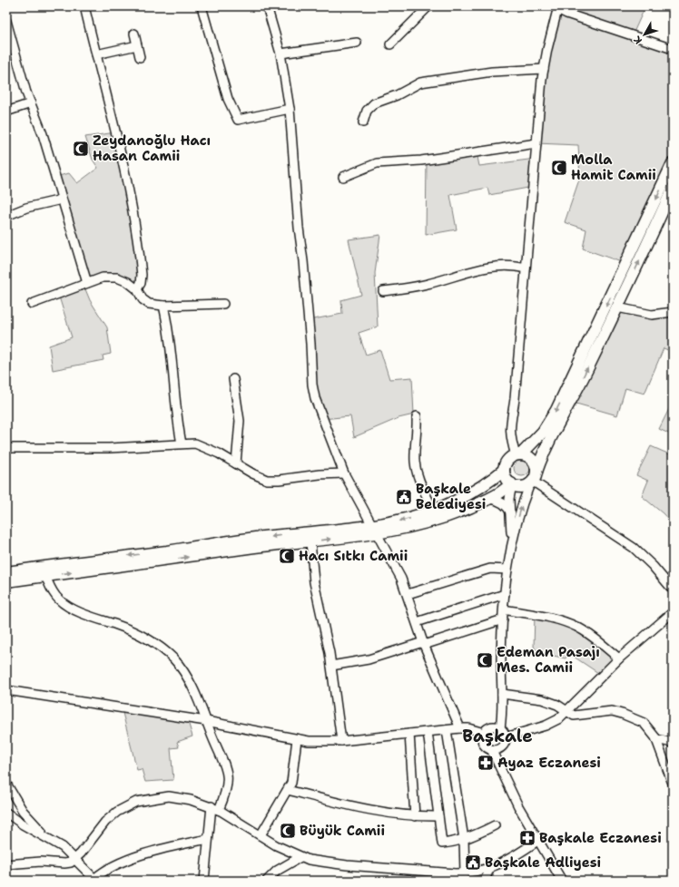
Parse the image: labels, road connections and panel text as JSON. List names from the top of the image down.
{
  "districts": ["Başkale"],
  "places": {
    "mosque": [
      "Zeydanoğlu Hacı Hasan Camii",
      "Molla Hamit Camii",
      "Hacı Sıtkı Camii",
      "Edeman Pasajı Mes. Camii",
      "Büyük Camii"
    ],
    "public building": ["Başkale Belediyesi", "Başkale Adliyesi"],
    "pharmacy": ["Ayaz Eczanesi", "Başkale Eczanesi"]
  },
  "north": "bottom left"
}
